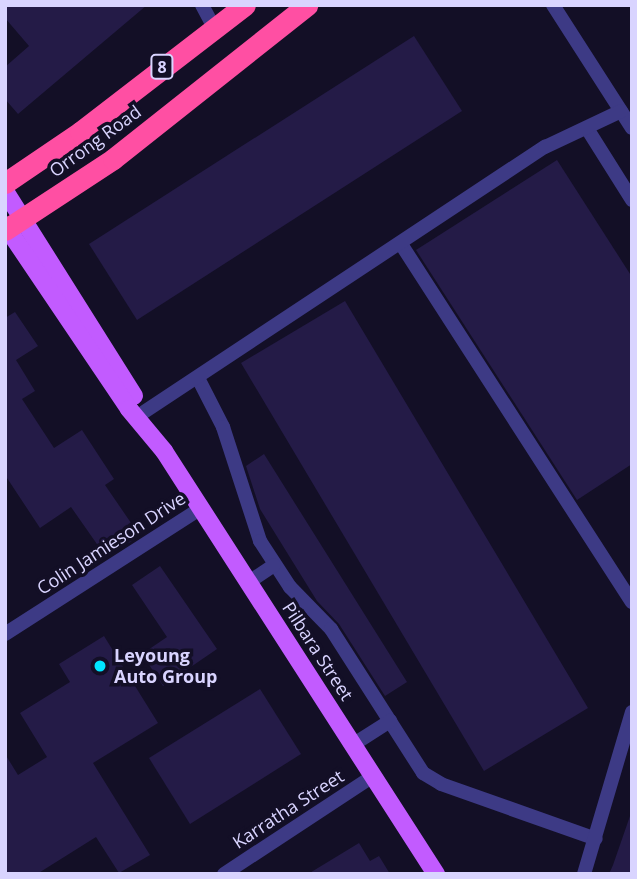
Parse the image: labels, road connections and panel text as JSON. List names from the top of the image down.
{
  "streets": {
    "highway": ["8", "Orrong Road"],
    "main road": ["Pilbara Street"],
    "street": ["Colin Jamieson Drive", "Karratha Street"]
  },
  "crossings": [
    ["Orrong Road", "Pilbara Street"],
    ["Colin Jamieson Drive", "Pilbara Street"],
    ["Pilbara Street", "Karratha Street"]
  ],
  "places": ["Leyoung Auto Group"]
}
